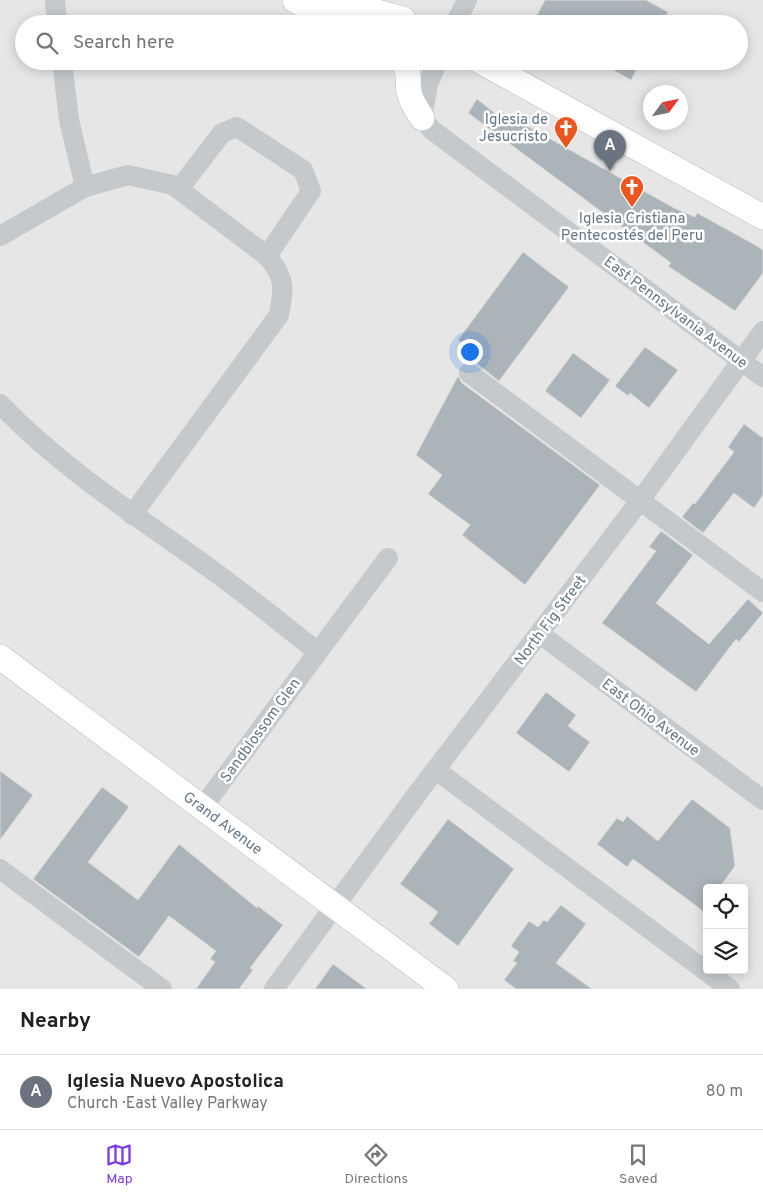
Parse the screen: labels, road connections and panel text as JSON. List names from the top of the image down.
{
  "streets": {
    "main road": ["Grand Avenue"],
    "street": [
      "East Pennsylvania Avenue",
      "North Fig Street",
      "East Ohio Avenue",
      "Sandblossom Glen"
    ]
  },
  "crossings": [
    ["East Pennsylvania Avenue", "North Fig Street"],
    ["North Fig Street", "East Ohio Avenue"],
    ["North Fig Street", "Grand Avenue"],
    ["Sandblossom Glen", "Grand Avenue"]
  ],
  "places": {
    "church": ["Iglesia de Jesucristo", "Iglesia Cristiana Pentecostés del Peru"]
  },
  "north": "top right",
  "page": {
    "search": "Search here",
    "pins": "A",
    "heading": "Nearby",
    "list": [
      {
        "mark": "A",
        "name": "Iglesia Nuevo Apostolica",
        "note": "Church · East Valley Parkway",
        "value": "80 m"
      }
    ],
    "nav": ["Map", "Directions", "Saved"]
  }
}
